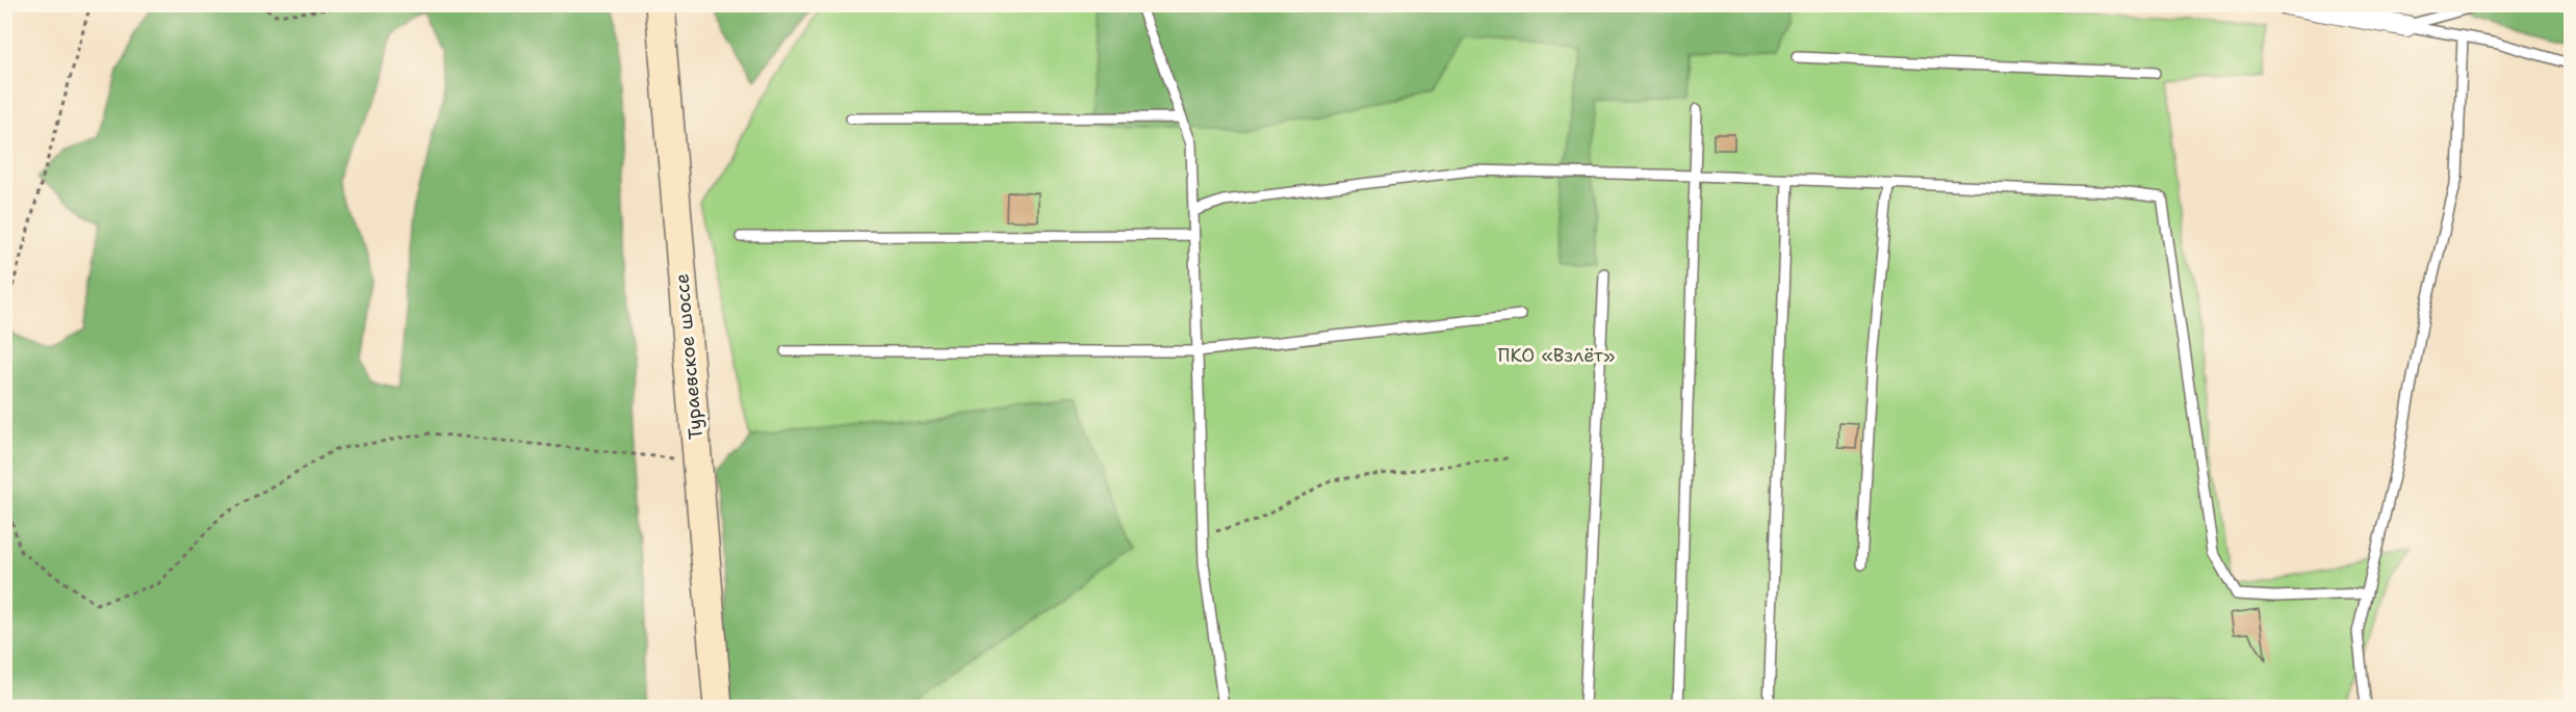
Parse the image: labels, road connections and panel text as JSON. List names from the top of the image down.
{
  "streets": {
    "main road": ["Тураевское шоссе"]
  },
  "parks": ["ПКО «Взлёт»"]
}
